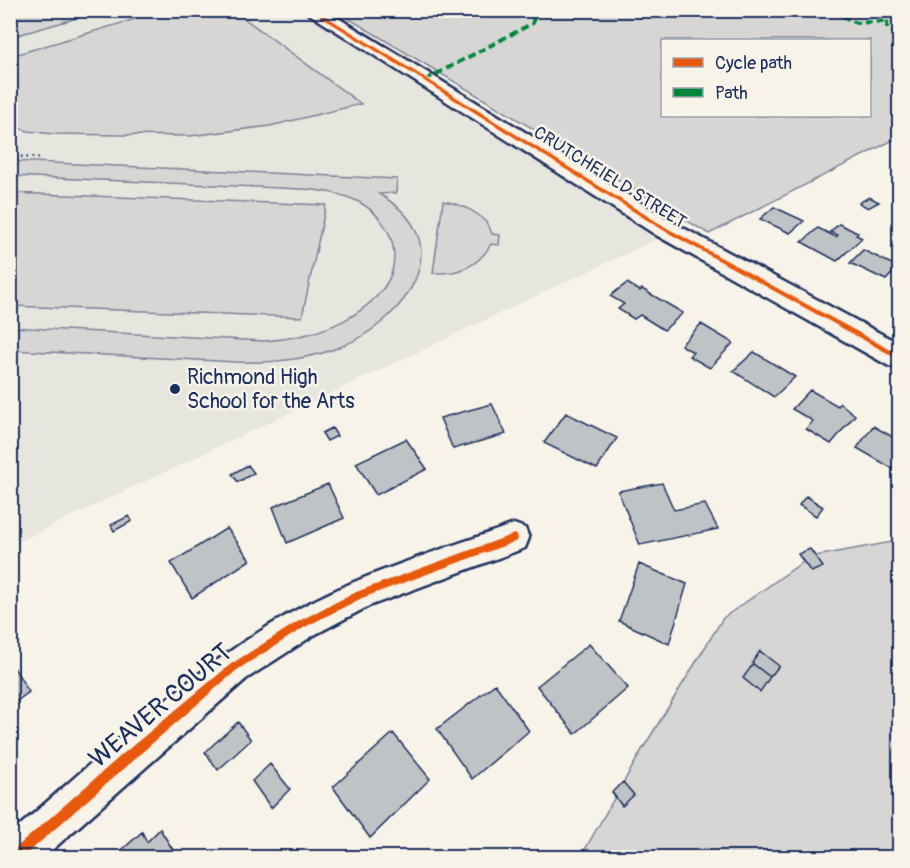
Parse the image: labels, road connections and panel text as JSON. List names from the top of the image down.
{
  "streets": {
    "street": ["CRUTCHFIELD STREET", "WEAVER COURT"]
  },
  "places": ["Richmond High School for the Arts"],
  "legend": ["Cycle path", "Path"]
}
